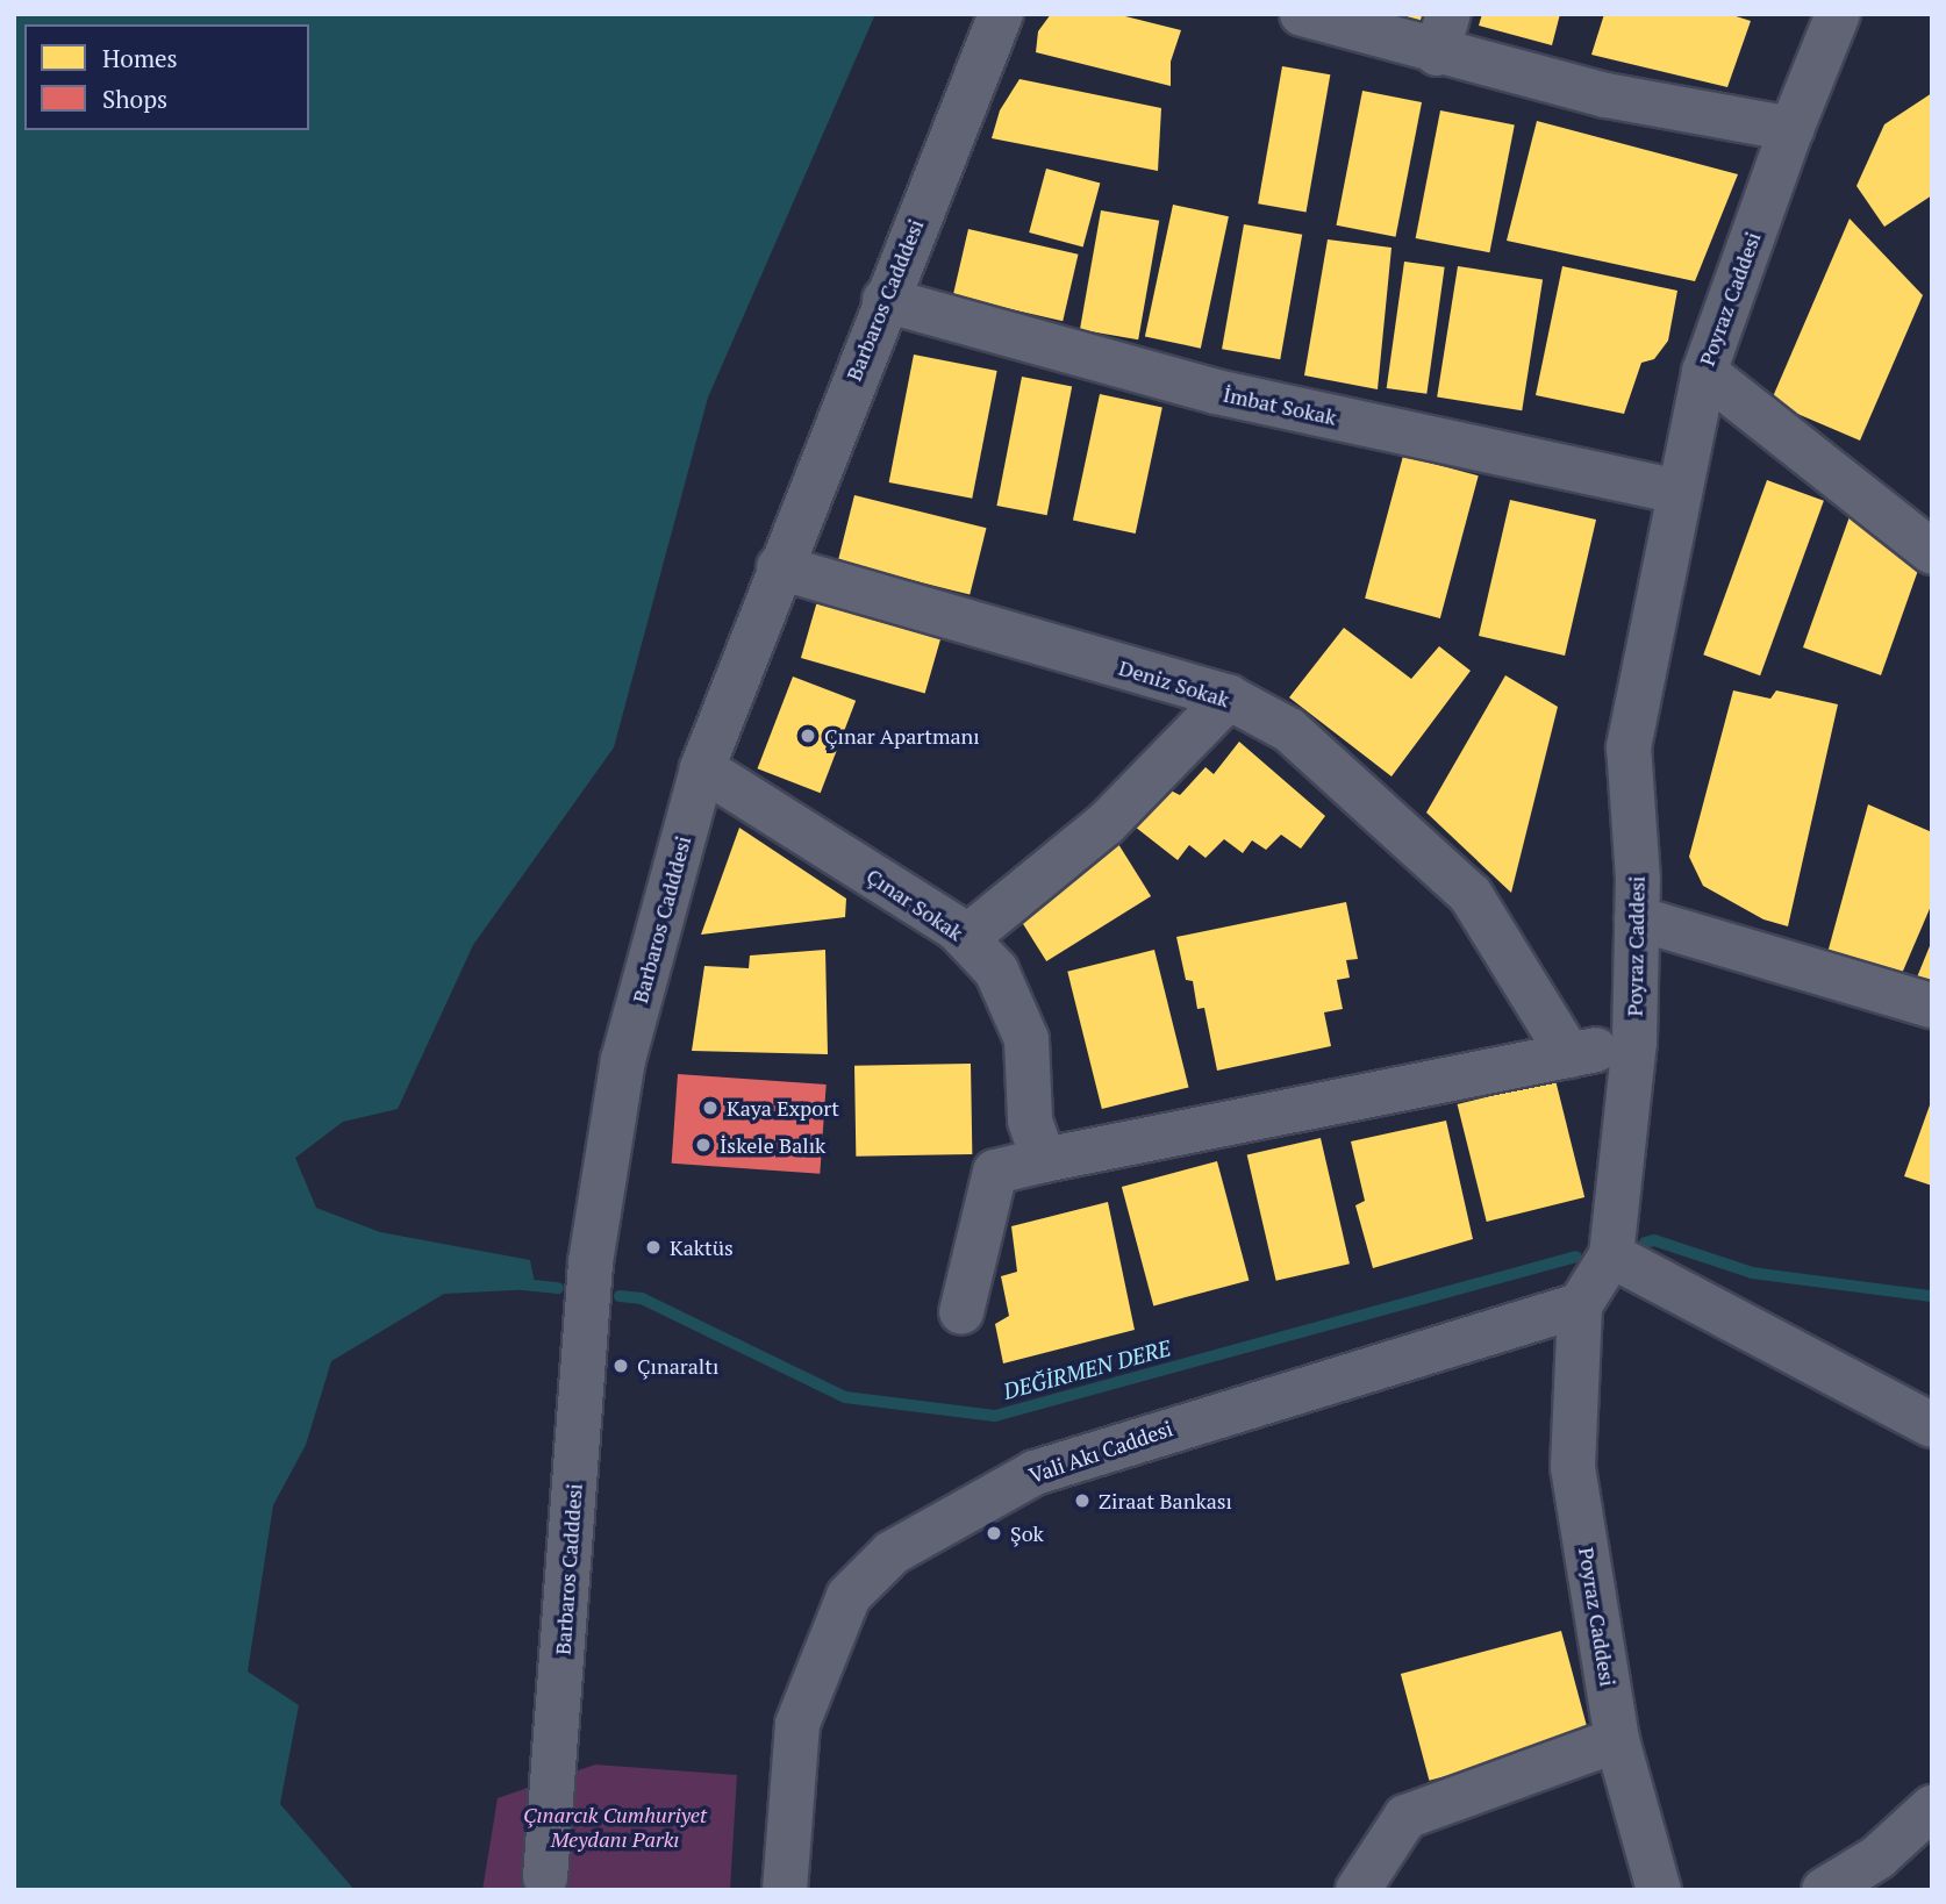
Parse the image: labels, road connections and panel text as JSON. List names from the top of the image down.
{
  "streets": {
    "street": [
      "Poyraz Caddesi",
      "Barbaros Cadddesi",
      "İmbat Sokak",
      "Deniz Sokak",
      "Çınar Sokak",
      "Vali Akı Caddesi"
    ]
  },
  "crossings": [
    ["Poyraz Caddesi", "İmbat Sokak"],
    ["Poyraz Caddesi", "Vali Akı Caddesi"],
    ["Barbaros Cadddesi", "İmbat Sokak"],
    ["Barbaros Cadddesi", "Deniz Sokak"],
    ["Barbaros Cadddesi", "Çınar Sokak"]
  ],
  "water": ["DEĞİRMEN DERE"],
  "parks": ["Çınarcık Cumhuriyet Meydanı Parkı"],
  "places": [
    "Çınar Apartmanı",
    "Kaya Export",
    "İskele Balık",
    "Kaktüs",
    "Çınaraltı",
    "Ziraat Bankası",
    "Şok"
  ],
  "legend": ["Homes", "Shops"]
}
